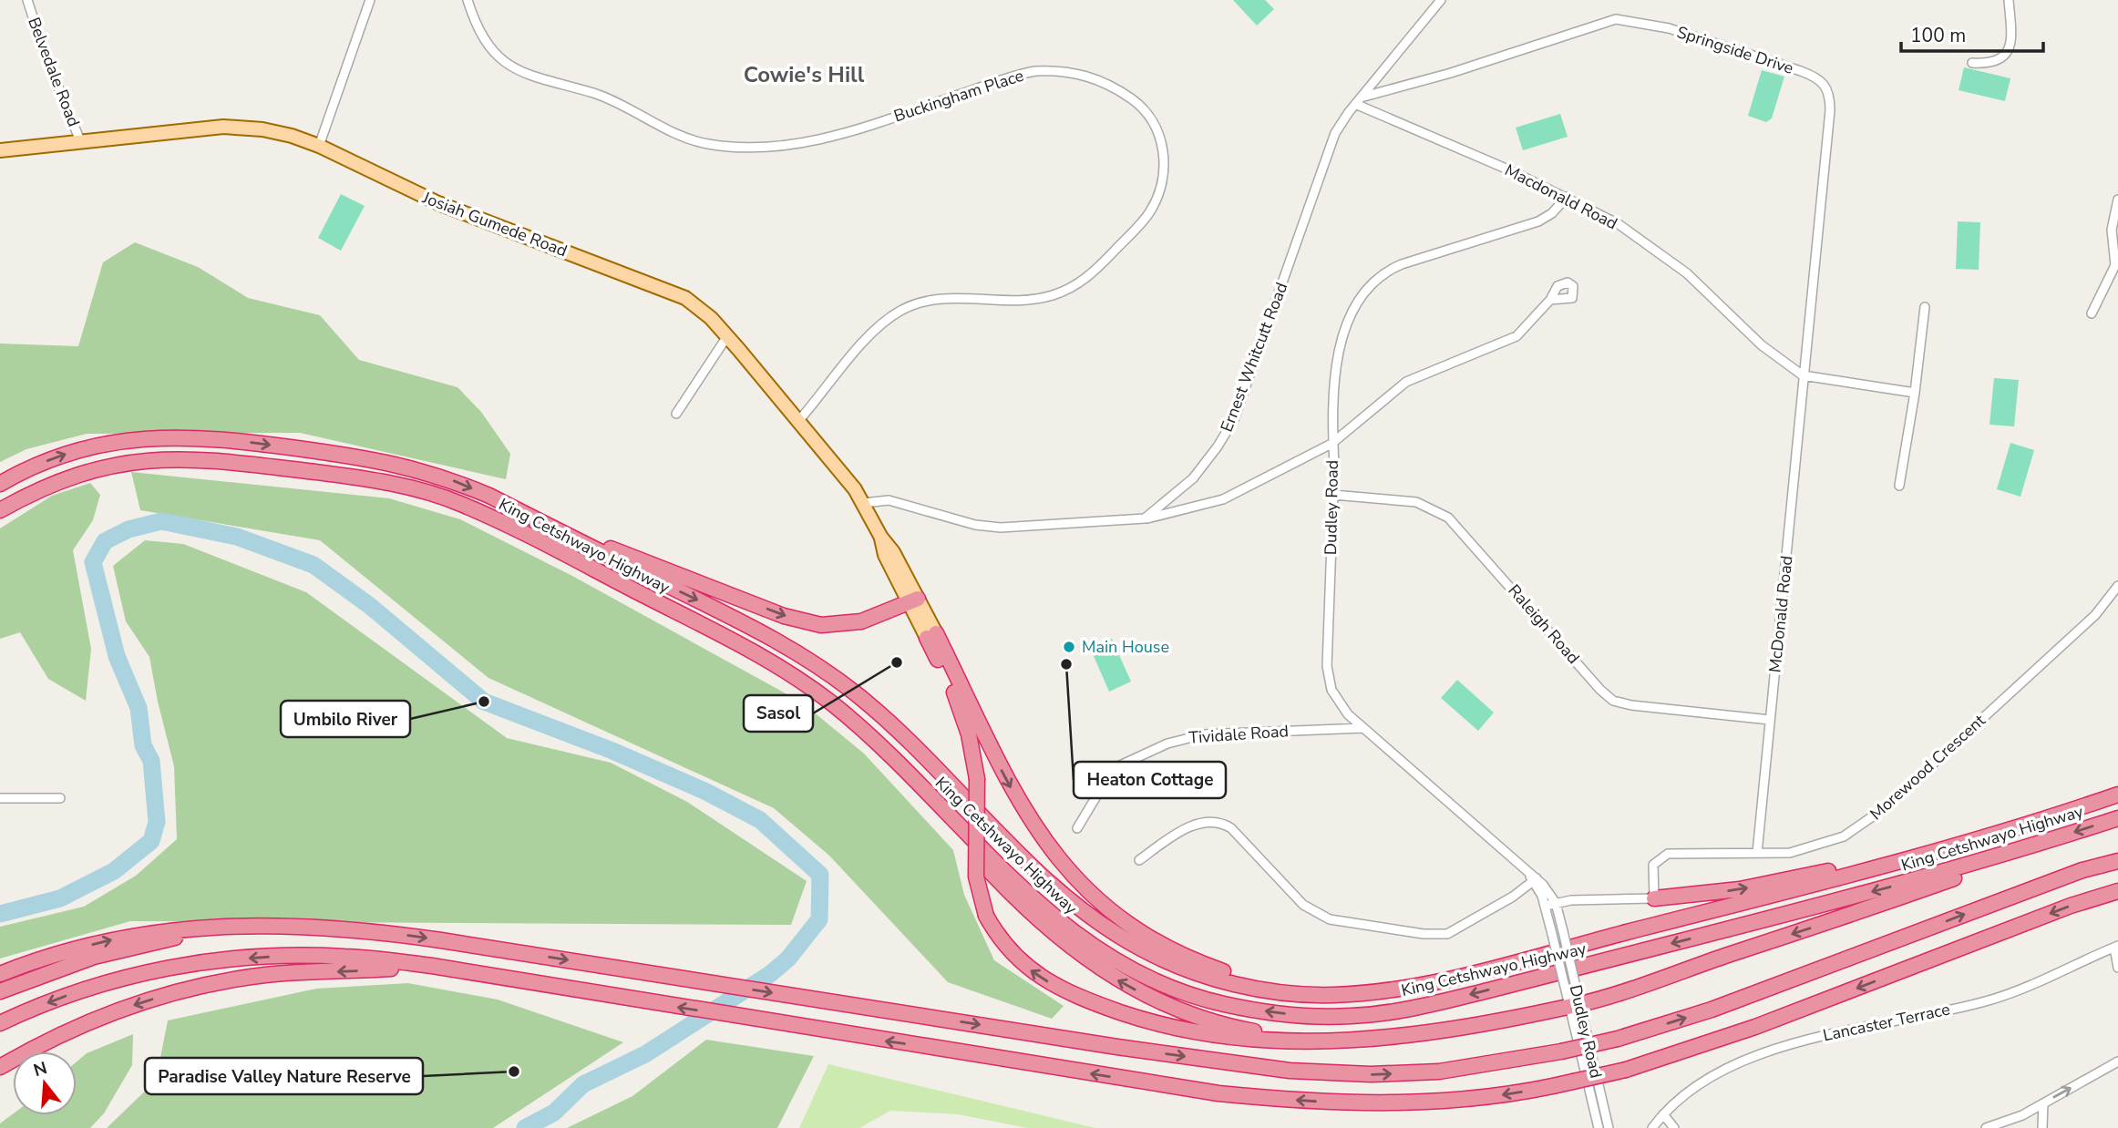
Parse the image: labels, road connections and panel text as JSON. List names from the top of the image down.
{
  "streets": {
    "highway": ["King Cetshwayo Highway"],
    "main road": ["Josiah Gumede Road"],
    "street": [
      "Springside Drive",
      "Belvedale Road",
      "Buckingham Place",
      "Macdonald Road",
      "Ernest Whitcutt Road",
      "Dudley Road",
      "McDonald Road",
      "Raleigh Road",
      "Tividale Road",
      "Morewood Crescent",
      "Lancaster Terrace"
    ]
  },
  "crossings": [
    ["Springside Drive", "Macdonald Road"],
    ["Springside Drive", "Ernest Whitcutt Road"],
    ["Springside Drive", "McDonald Road"],
    ["Belvedale Road", "Josiah Gumede Road"],
    ["Buckingham Place", "Josiah Gumede Road"],
    ["Macdonald Road", "Ernest Whitcutt Road"],
    ["Macdonald Road", "Dudley Road"],
    ["Macdonald Road", "McDonald Road"],
    ["Dudley Road", "Raleigh Road"],
    ["Dudley Road", "Tividale Road"],
    ["McDonald Road", "Raleigh Road"],
    ["McDonald Road", "Morewood Crescent"]
  ],
  "districts": ["Cowie's Hill"],
  "places": [
    "Main House",
    "Sasol",
    "Heaton Cottage",
    "Umbilo River",
    "Paradise Valley Nature Reserve"
  ],
  "scale_bar": "100 m",
  "north": "top"
}
